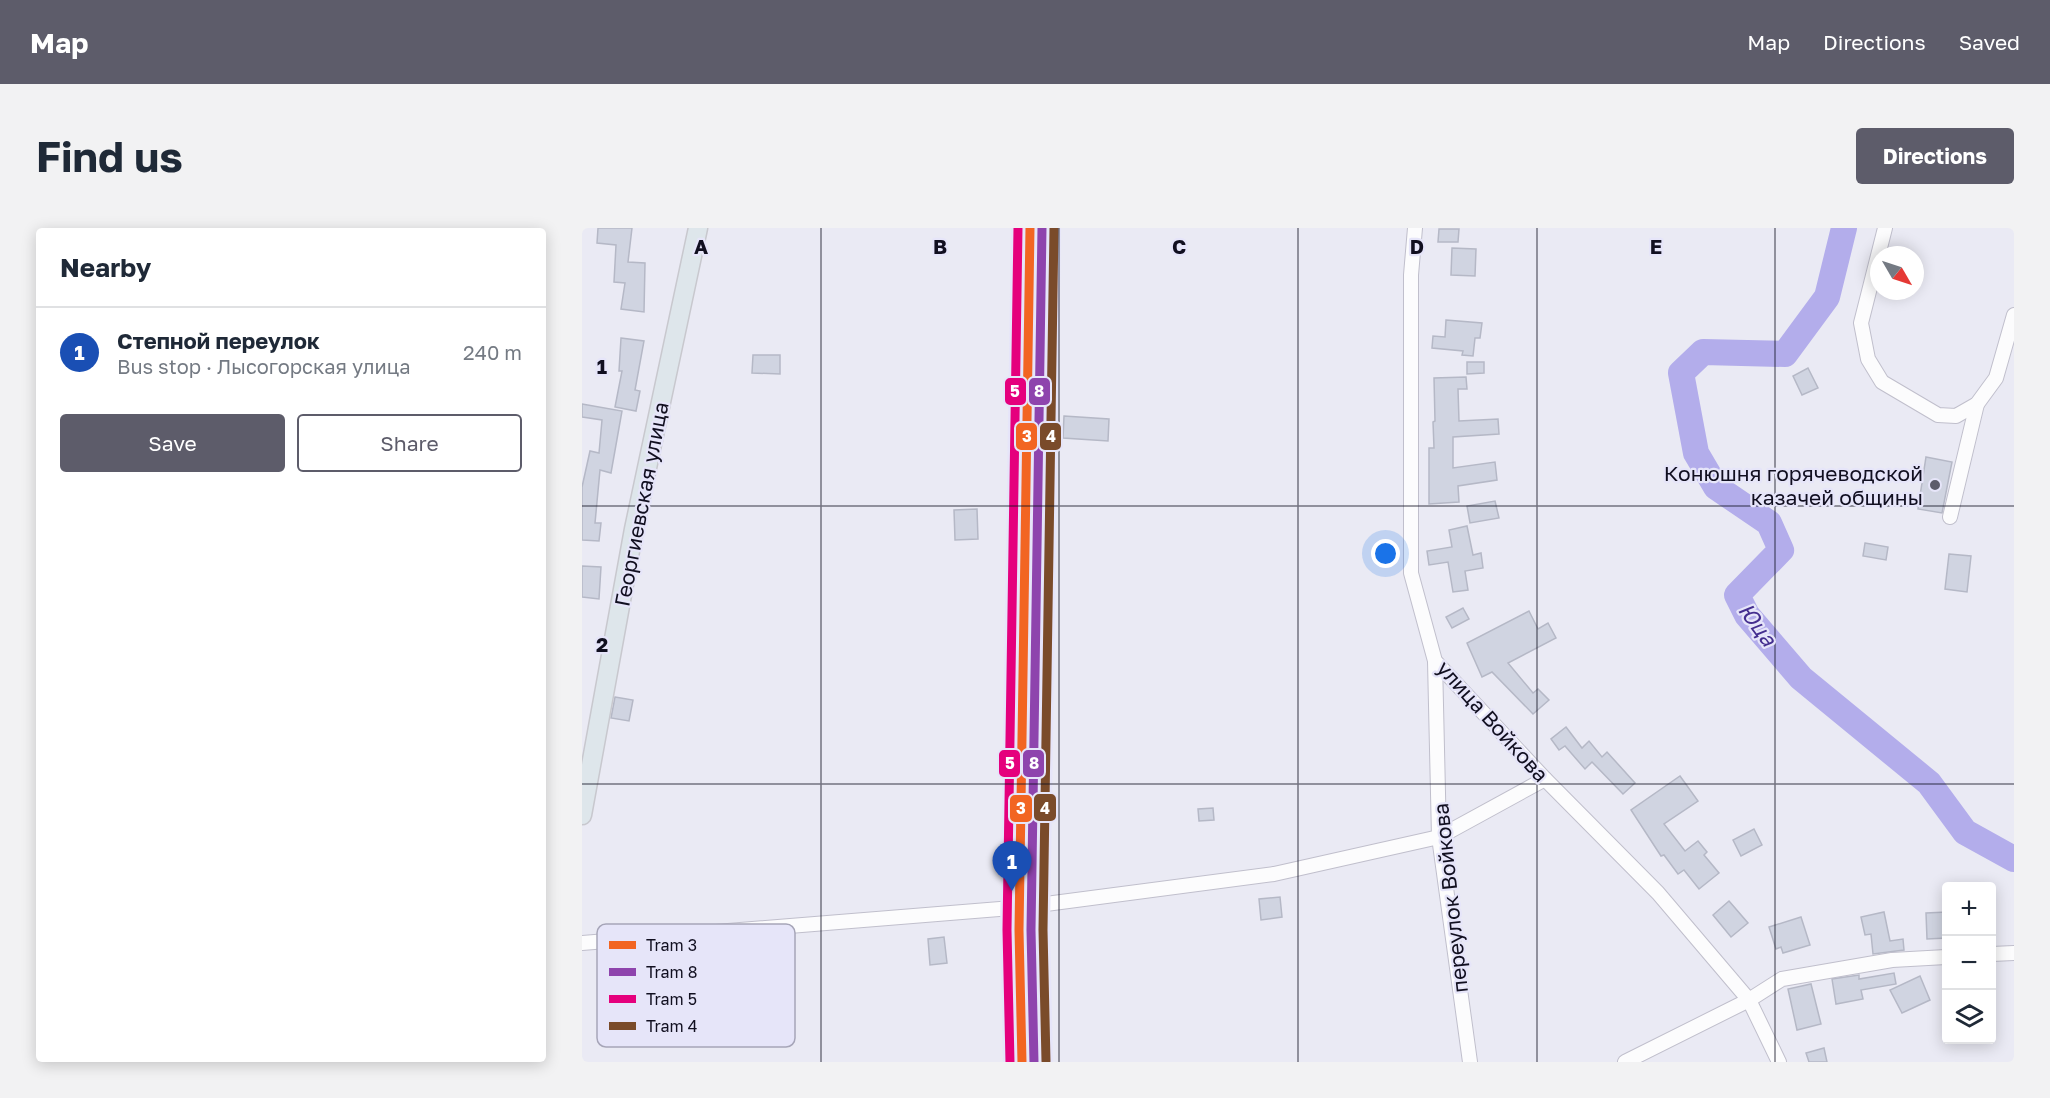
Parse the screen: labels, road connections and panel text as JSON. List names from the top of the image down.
{
  "streets": {
    "main road": ["Георгиевская улица"],
    "street": ["улица Войкова", "переулок Войкова"]
  },
  "crossings": [
    ["улица Войкова", "переулок Войкова"]
  ],
  "water": ["Юца"],
  "places": ["Конюшня горячеводской казачей общины"],
  "lines": [
    "tram line 3",
    "tram line 8",
    "tram line 5",
    "tram line 4"
  ],
  "legend": [
    "Tram 3",
    "Tram 8",
    "Tram 5",
    "Tram 4"
  ],
  "north": "bottom right",
  "page": {
    "header": "Map",
    "nav": ["Map", "Directions", "Saved"],
    "buttons": [
      "Directions",
      ["Save", "Share"]
    ],
    "title": "Find us",
    "heading": "Nearby",
    "list": [
      {
        "mark": "1",
        "name": "Степной переулок",
        "note": "Bus stop · Лысогорская улица",
        "value": "240 m"
      }
    ],
    "pins": "1",
    "map_buttons": ["+", "−"]
  },
  "grid": {
    "columns": [
      "A",
      "B",
      "C",
      "D",
      "E"
    ],
    "rows": ["1", "2"]
  }
}
